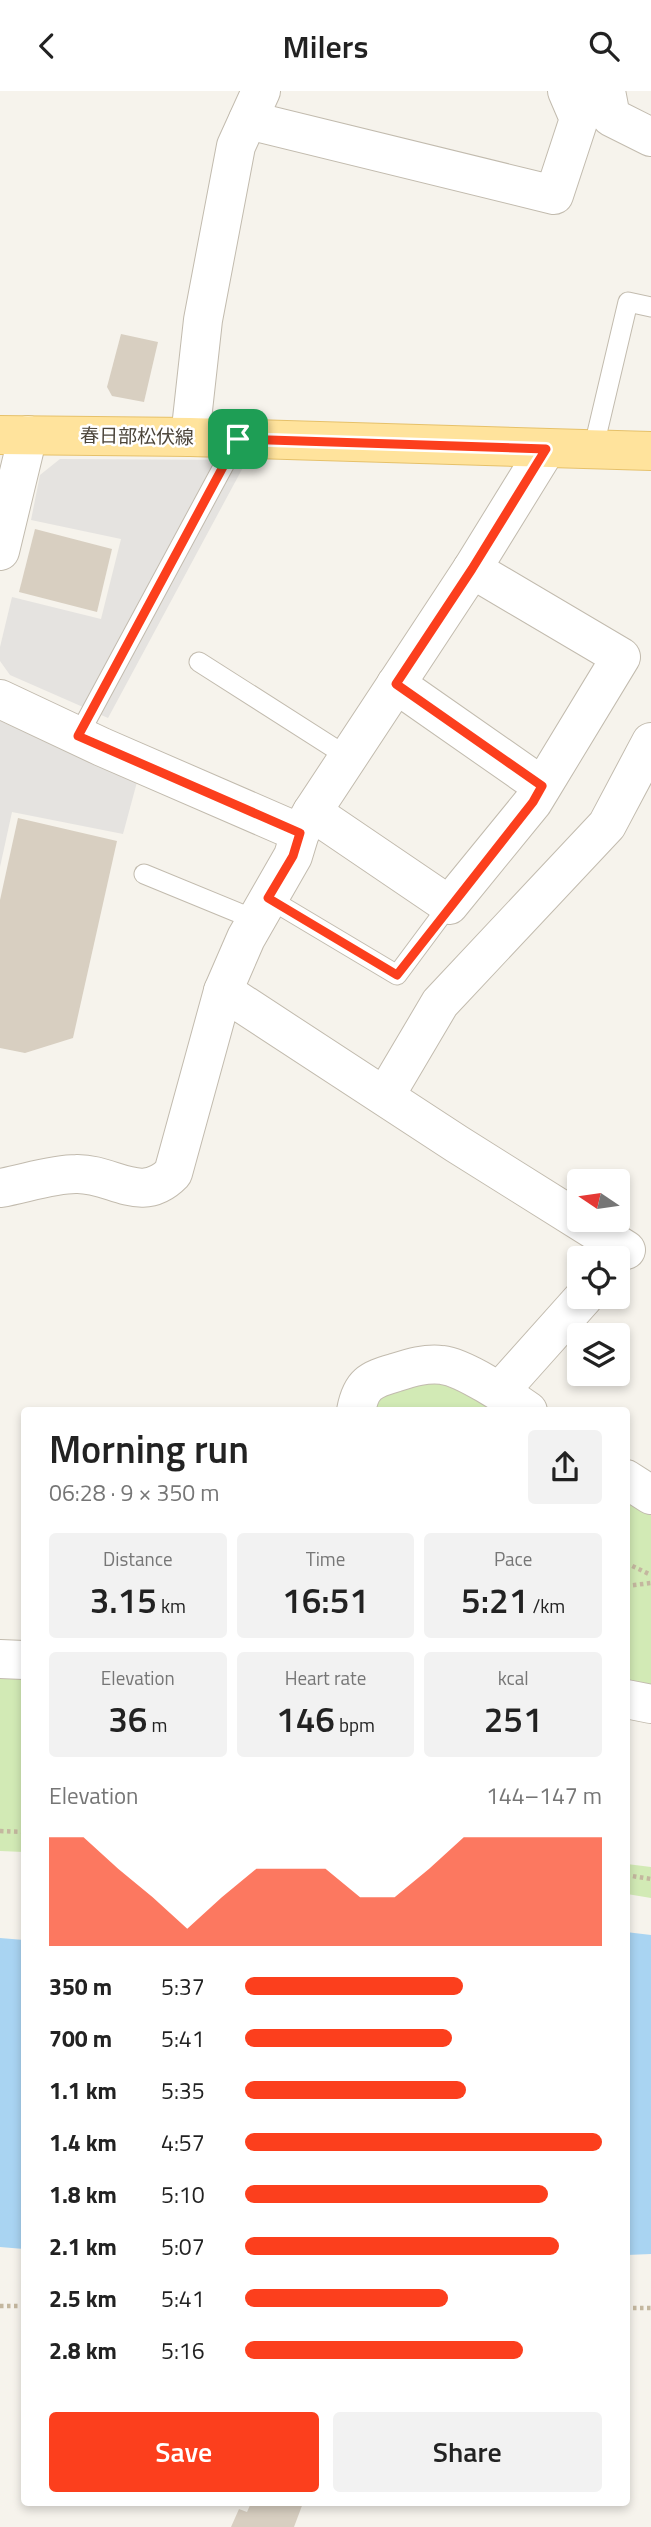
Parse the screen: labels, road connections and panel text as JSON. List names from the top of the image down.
{
  "streets": {
    "main road": ["春日部松伏線"]
  },
  "north": "left",
  "page": {
    "header": "Milers",
    "heading": ["Morning run", "06:28 · 9 × 350 m"],
    "stats": [
      ["Distance", "3.15 km"],
      ["Time", "16:51"],
      ["Pace", "5:21 /km"],
      ["Elevation", "36 m"],
      ["Heart rate", "146 bpm"],
      ["kcal", "251"]
    ],
    "chart": ["Elevation", "144–147 m"],
    "list": [
      {
        "name": "350 m",
        "note": "5:37"
      },
      {
        "name": "700 m",
        "note": "5:41"
      },
      {
        "name": "1.1 km",
        "note": "5:35"
      },
      {
        "name": "1.4 km",
        "note": "4:57"
      },
      {
        "name": "1.8 km",
        "note": "5:10"
      },
      {
        "name": "2.1 km",
        "note": "5:07"
      },
      {
        "name": "2.5 km",
        "note": "5:41"
      },
      {
        "name": "2.8 km",
        "note": "5:16"
      }
    ],
    "buttons": ["Save", "Share"]
  }
}
